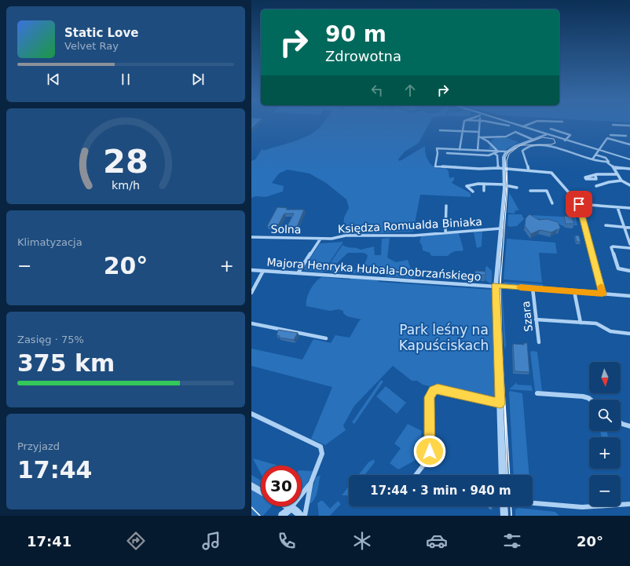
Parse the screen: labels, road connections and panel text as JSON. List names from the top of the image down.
{
  "streets": {
    "street": [
      "Księdza Romualda Biniaka",
      "Solna",
      "Majora Henryka Hubala-Dobrzańskiego",
      "Szara"
    ]
  },
  "crossings": [
    ["Księdza Romualda Biniaka", "Solna"],
    ["Majora Henryka Hubala-Dobrzańskiego", "Szara"]
  ],
  "parks": ["Park leśny na Kapuściskach"],
  "north": "bottom",
  "page": {
    "turn": ["90 m", "Zdrowotna"],
    "song": ["Static Love", "Velvet Ray"],
    "tile": [
      "Klimatyzacja",
      ["Zasięg · 75%", "375 km"],
      ["Przyjazd", "17:44"]
    ],
    "heat": ["−", "20°", "+"],
    "map_buttons": ["+", "−"],
    "limit": "30",
    "trip": "17:44 · 3 min · 940 m",
    "tabs": ["17:41", "20°"],
    "gauge": ["28", "km/h"]
  }
}
